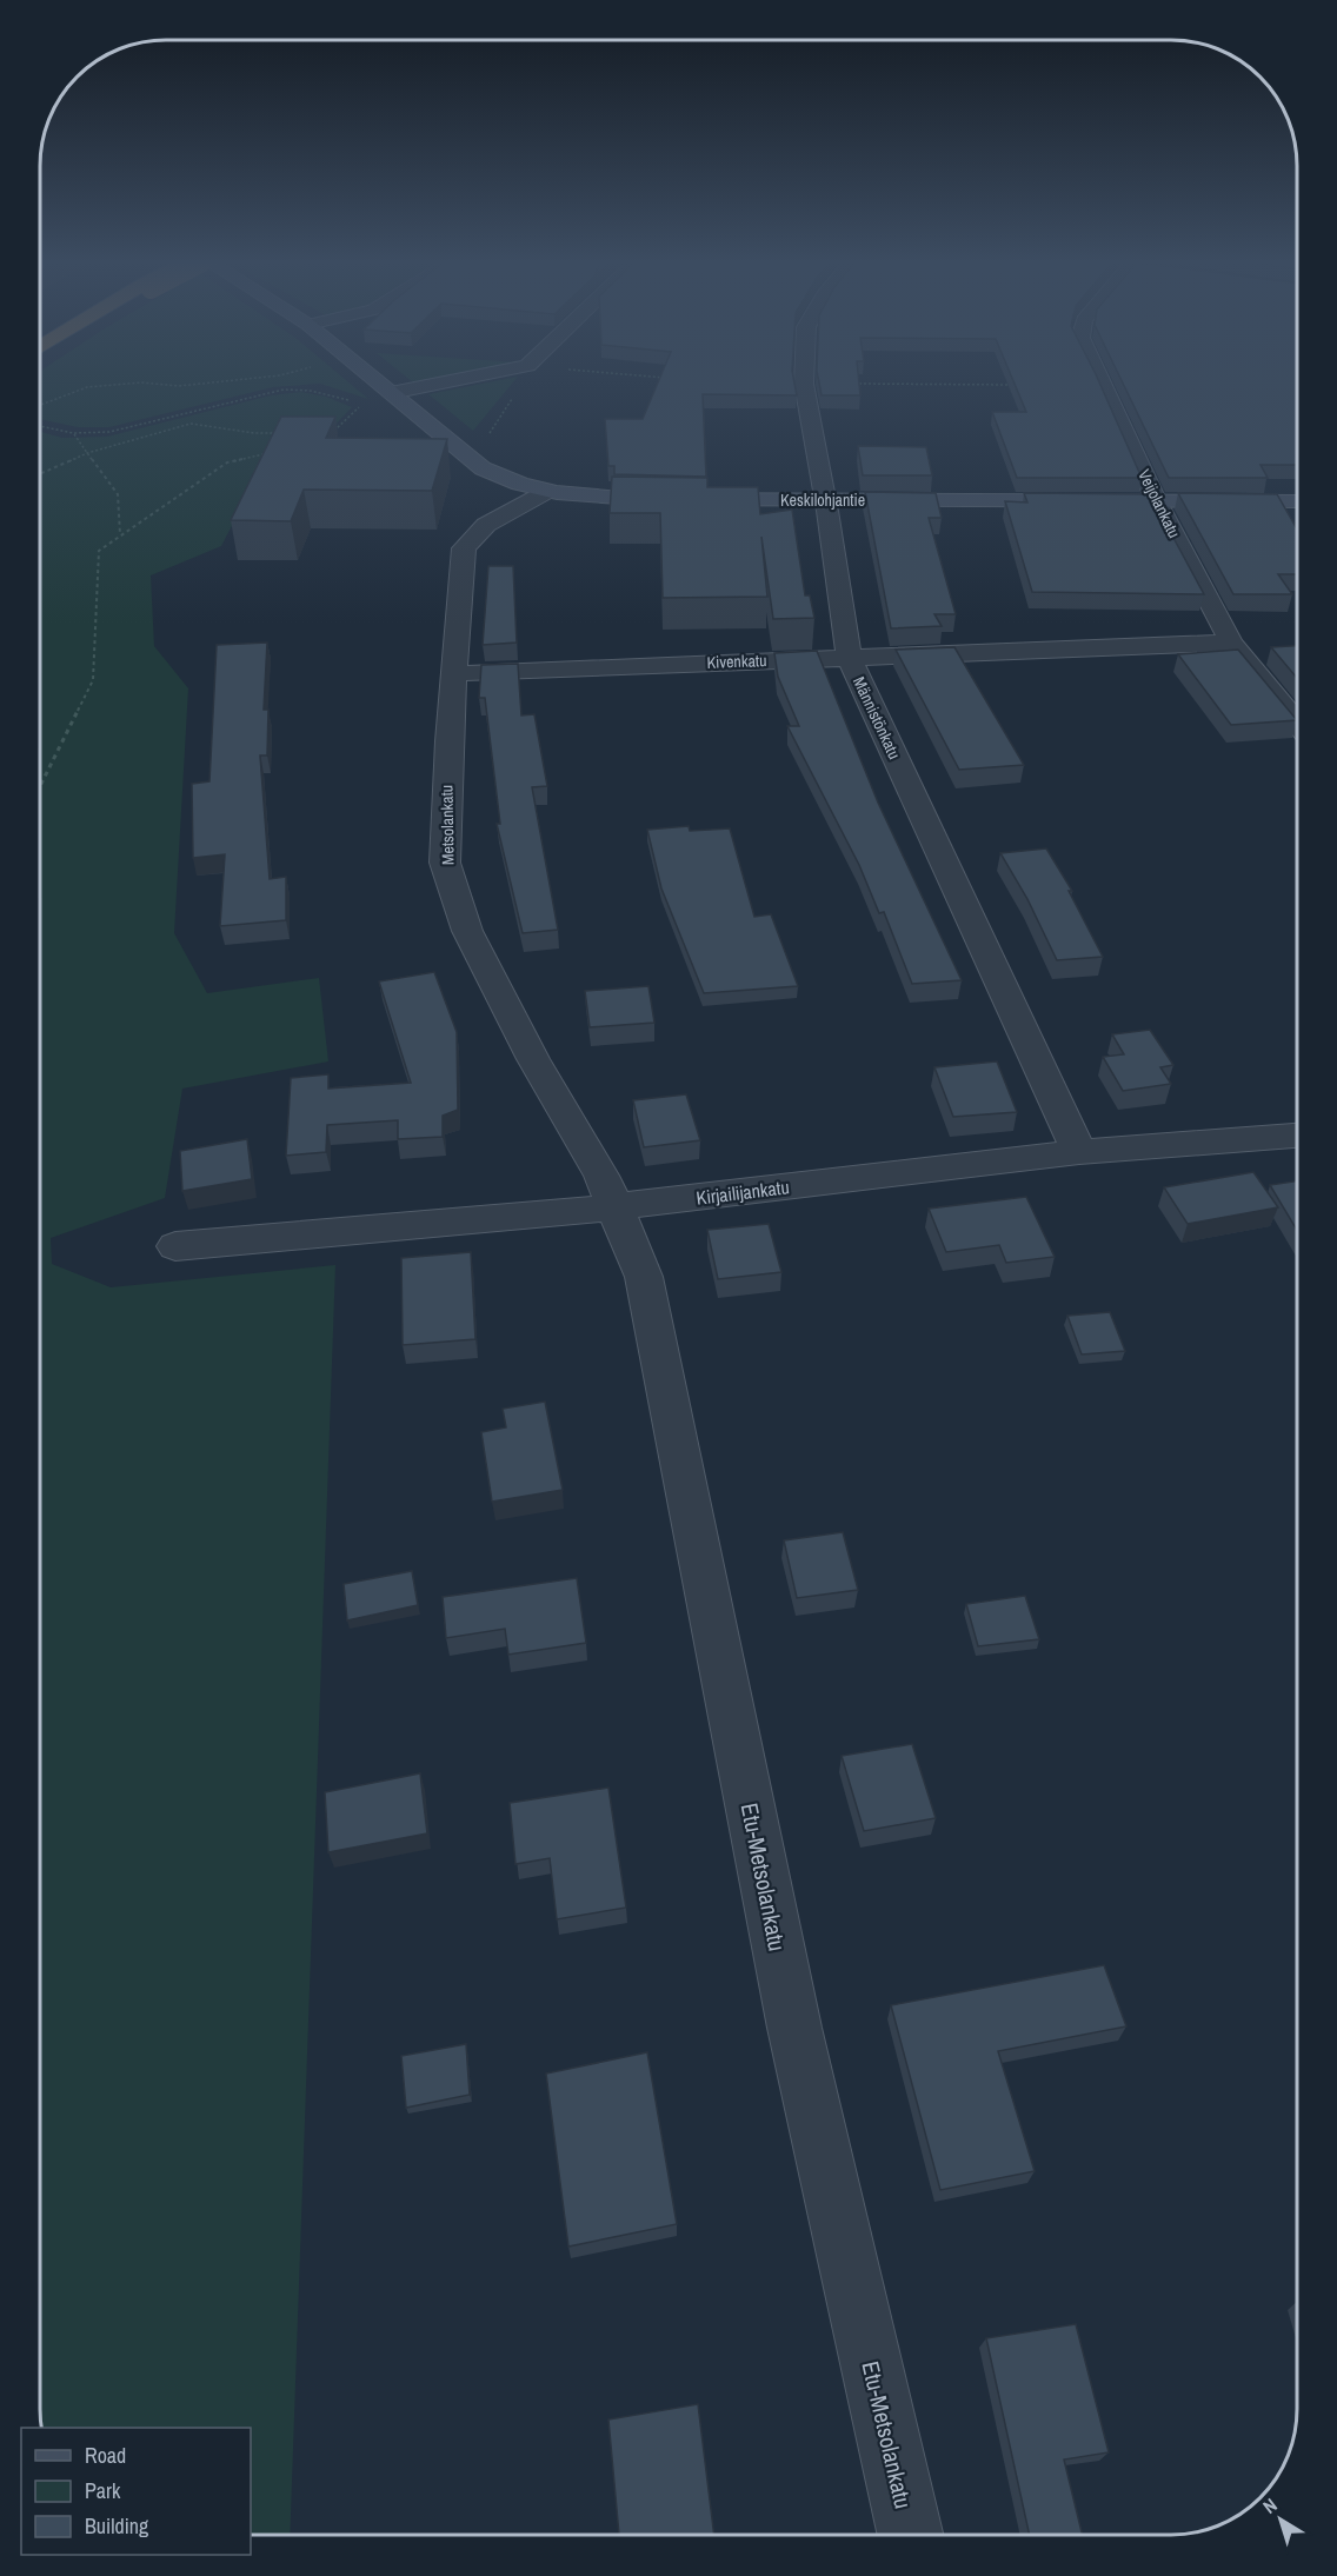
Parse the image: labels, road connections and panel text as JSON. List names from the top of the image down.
{
  "streets": {
    "street": [
      "Keskilohjantie",
      "Veijolankatu",
      "Kivenkatu",
      "Männistönkatu",
      "Metsolankatu",
      "Kirjailijankatu",
      "Etu-Metsolankatu"
    ]
  },
  "crossings": [
    ["Keskilohjantie", "Veijolankatu"],
    ["Keskilohjantie", "Männistönkatu"],
    ["Keskilohjantie", "Metsolankatu"],
    ["Veijolankatu", "Kivenkatu"],
    ["Kivenkatu", "Männistönkatu"],
    ["Kivenkatu", "Metsolankatu"],
    ["Männistönkatu", "Kirjailijankatu"],
    ["Metsolankatu", "Kirjailijankatu"],
    ["Metsolankatu", "Etu-Metsolankatu"],
    ["Kirjailijankatu", "Etu-Metsolankatu"]
  ],
  "legend": ["Road", "Park", "Building"],
  "north": "top left"
}
